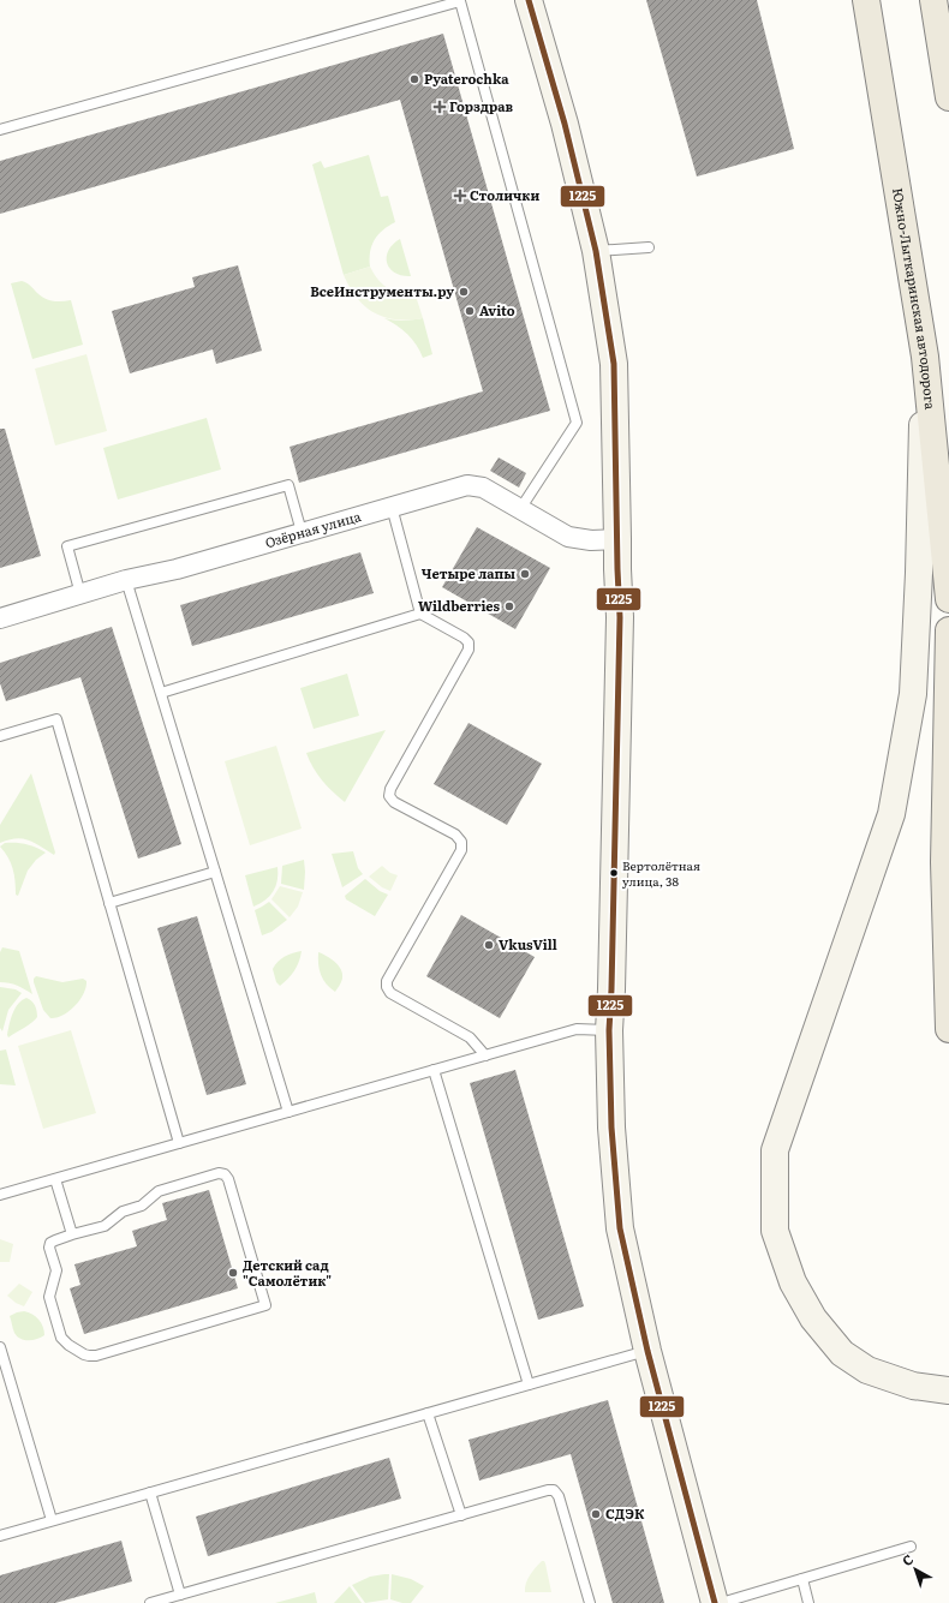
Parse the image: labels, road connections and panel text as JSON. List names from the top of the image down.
{
  "streets": {
    "main road": ["Южно-Лыткаринская автодорога"],
    "street": ["Озёрная улица"]
  },
  "places": {
    "other": [
      "Pyaterochka",
      "ВсеИнструменты.ру",
      "Avito",
      "Четыре лапы",
      "Wildberries",
      "Вертолётная улица, 38",
      "VkusVill",
      "Детский сад \"Самолётик\"",
      "СДЭК"
    ],
    "health": ["Горздрав", "Столички"]
  },
  "lines": ["transit line 1225"],
  "north": "top left"
}
